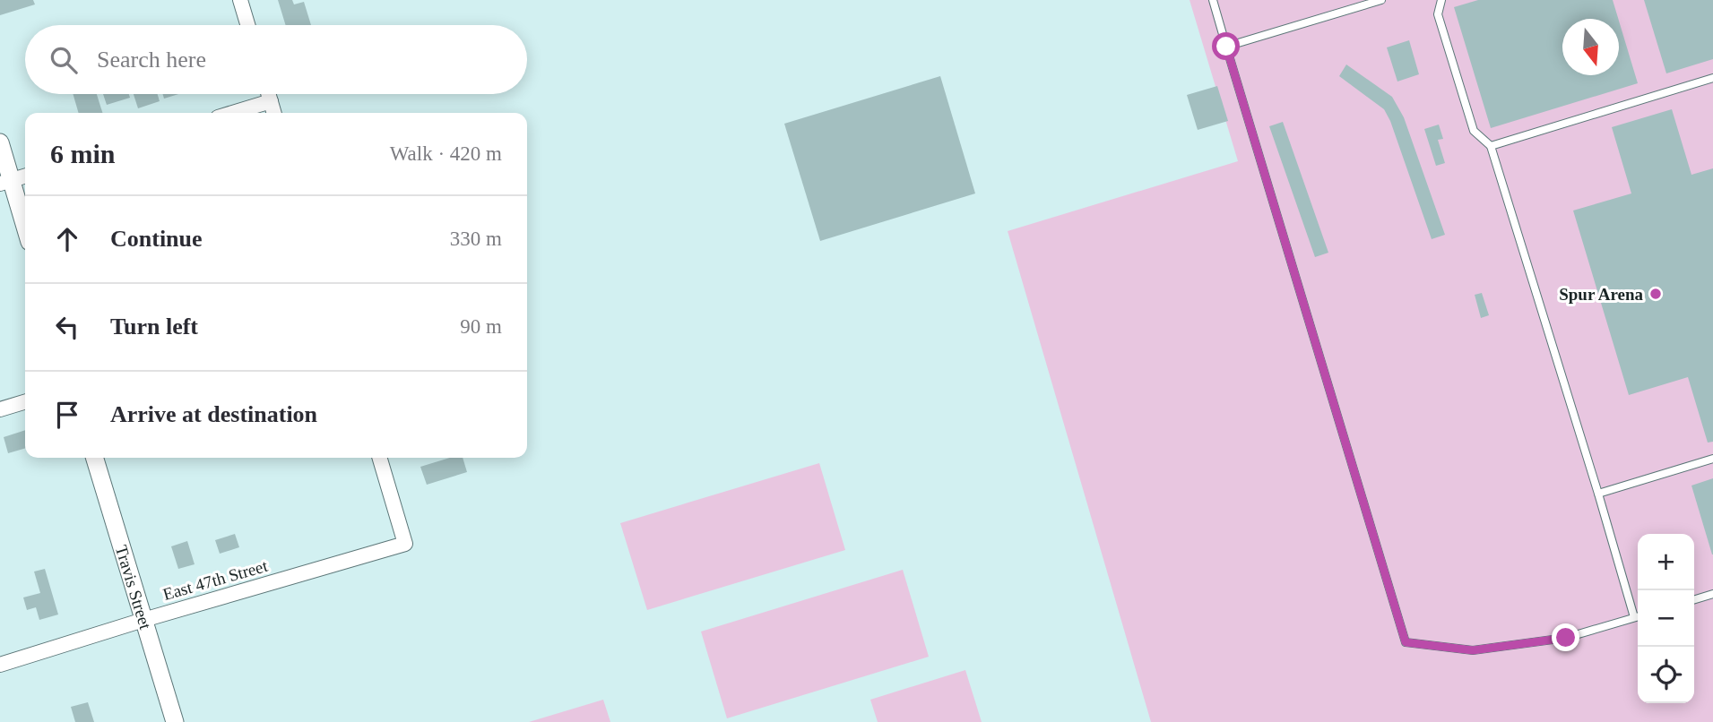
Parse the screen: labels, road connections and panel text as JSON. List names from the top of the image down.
{
  "streets": {
    "street": ["East 47th Street", "Travis Street"]
  },
  "crossings": [
    ["East 47th Street", "Travis Street"]
  ],
  "places": ["Spur Arena"],
  "north": "bottom",
  "page": {
    "search": "Search here",
    "heading": ["6 min", "Walk · 420 m"],
    "list": [
      ["Continue", "330 m"],
      ["Turn left", "90 m"],
      "Arrive at destination"
    ],
    "map_buttons": ["+", "−"]
  }
}
